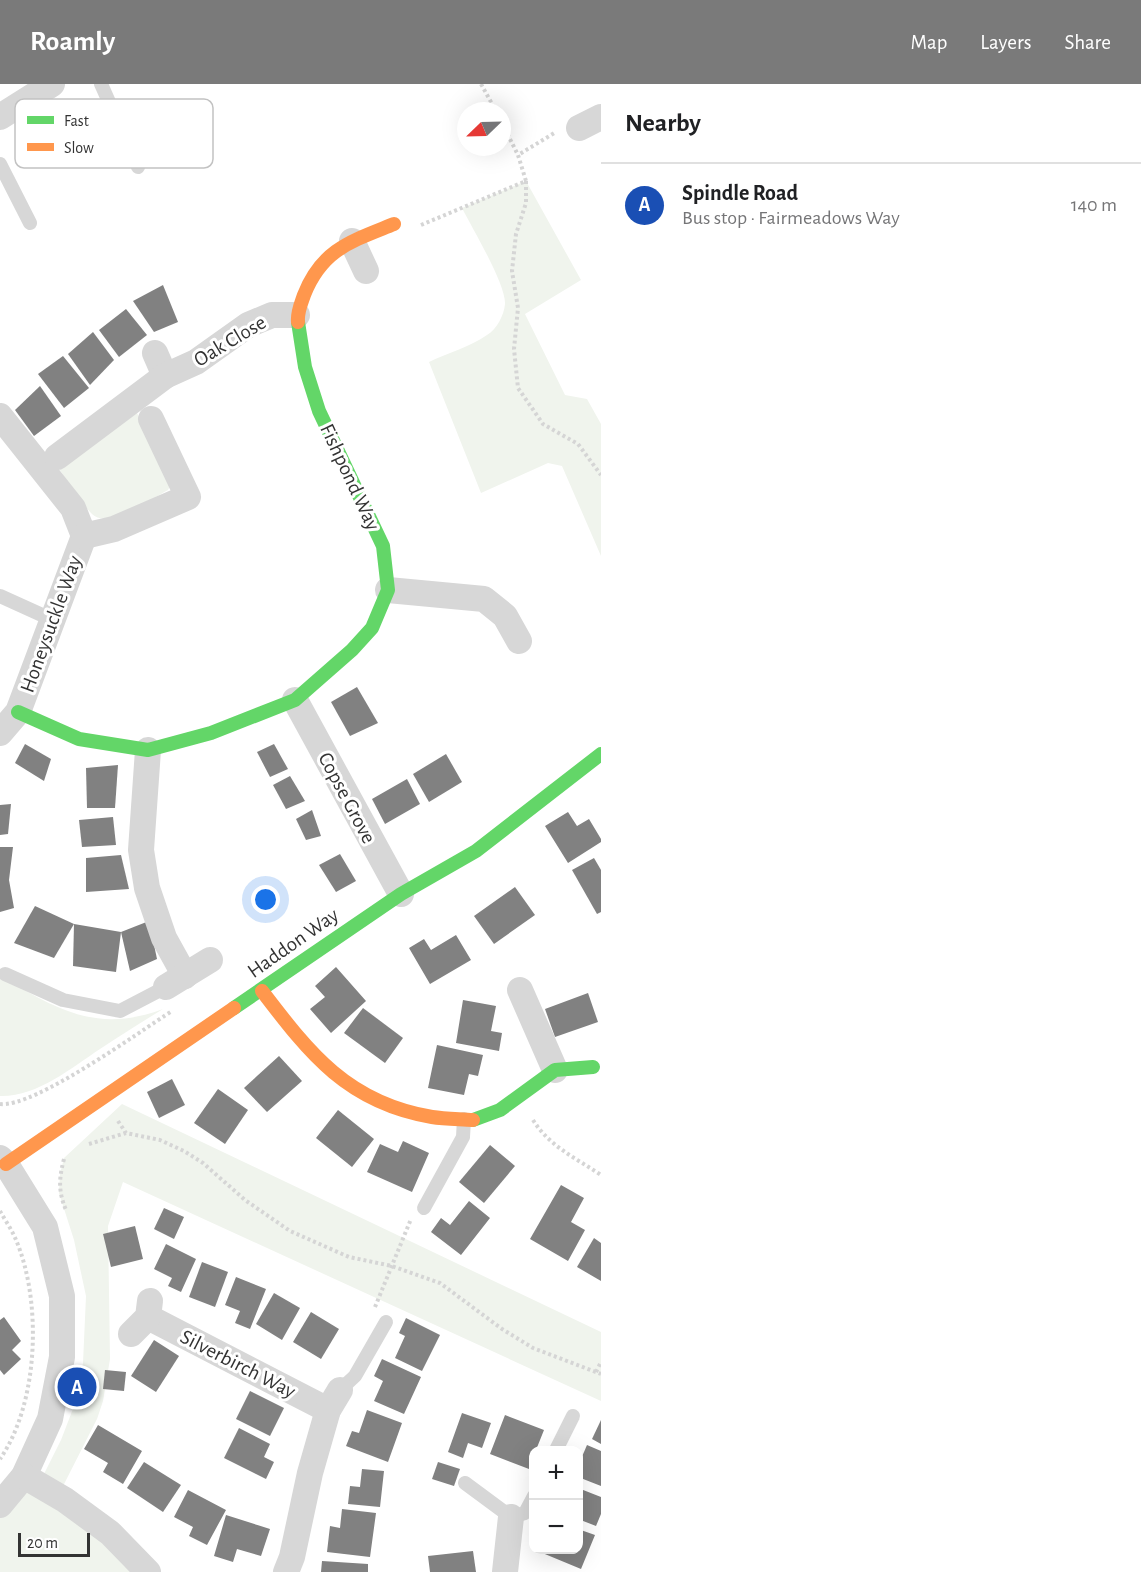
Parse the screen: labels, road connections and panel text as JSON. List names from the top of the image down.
{
  "streets": {
    "street": [
      "Oak Close",
      "Fishpond Way",
      "Honeysuckle Way",
      "Copse Grove",
      "Haddon Way",
      "Silverbirch Way"
    ]
  },
  "crossings": [
    ["Oak Close", "Fishpond Way"],
    ["Fishpond Way", "Honeysuckle Way"],
    ["Fishpond Way", "Copse Grove"],
    ["Honeysuckle Way", "Copse Grove"],
    ["Copse Grove", "Haddon Way"]
  ],
  "legend": ["Fast", "Slow"],
  "scale_bar": "20 m",
  "north": "bottom left",
  "page": {
    "header": "Roamly",
    "nav": ["Map", "Layers", "Share"],
    "heading": "Nearby",
    "list": [
      {
        "mark": "A",
        "name": "Spindle Road",
        "note": "Bus stop · Fairmeadows Way",
        "value": "140 m"
      }
    ],
    "pins": "A",
    "map_buttons": ["+", "−"],
    "scale": "20 m"
  }
}
